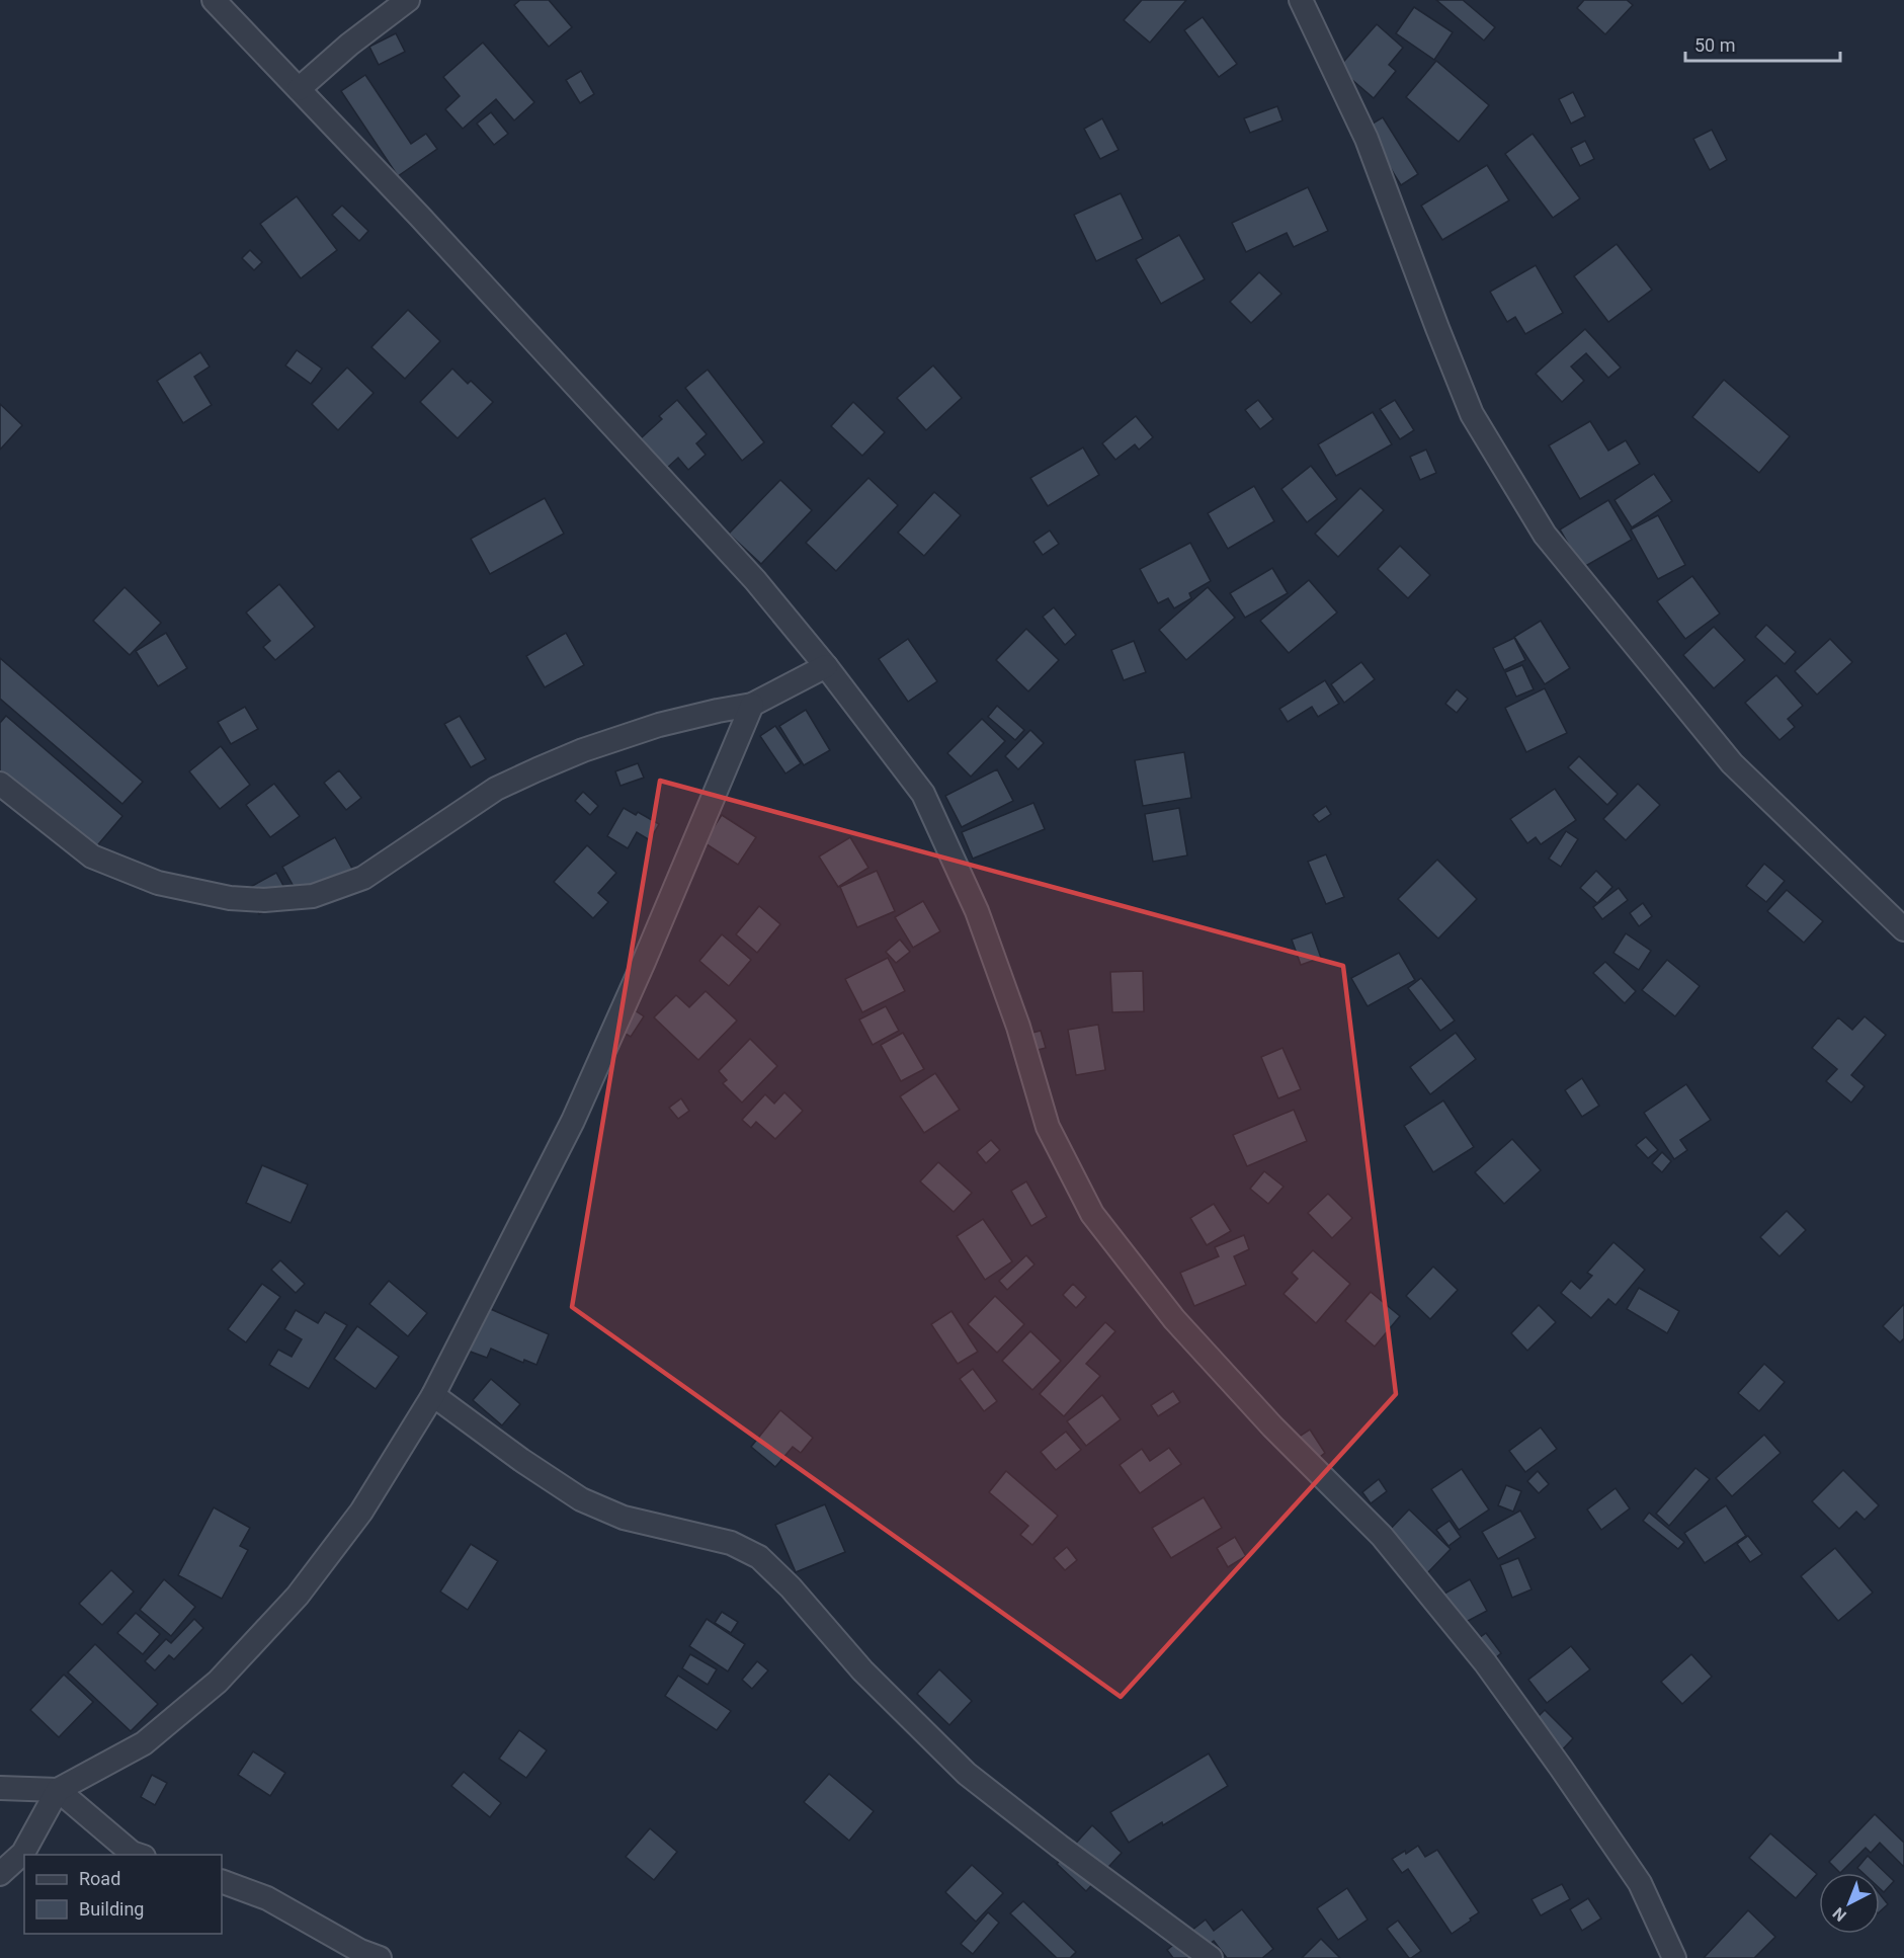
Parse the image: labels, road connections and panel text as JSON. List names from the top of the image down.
{
  "legend": ["Road", "Building"],
  "scale_bar": "50 m",
  "north": "bottom left"
}
